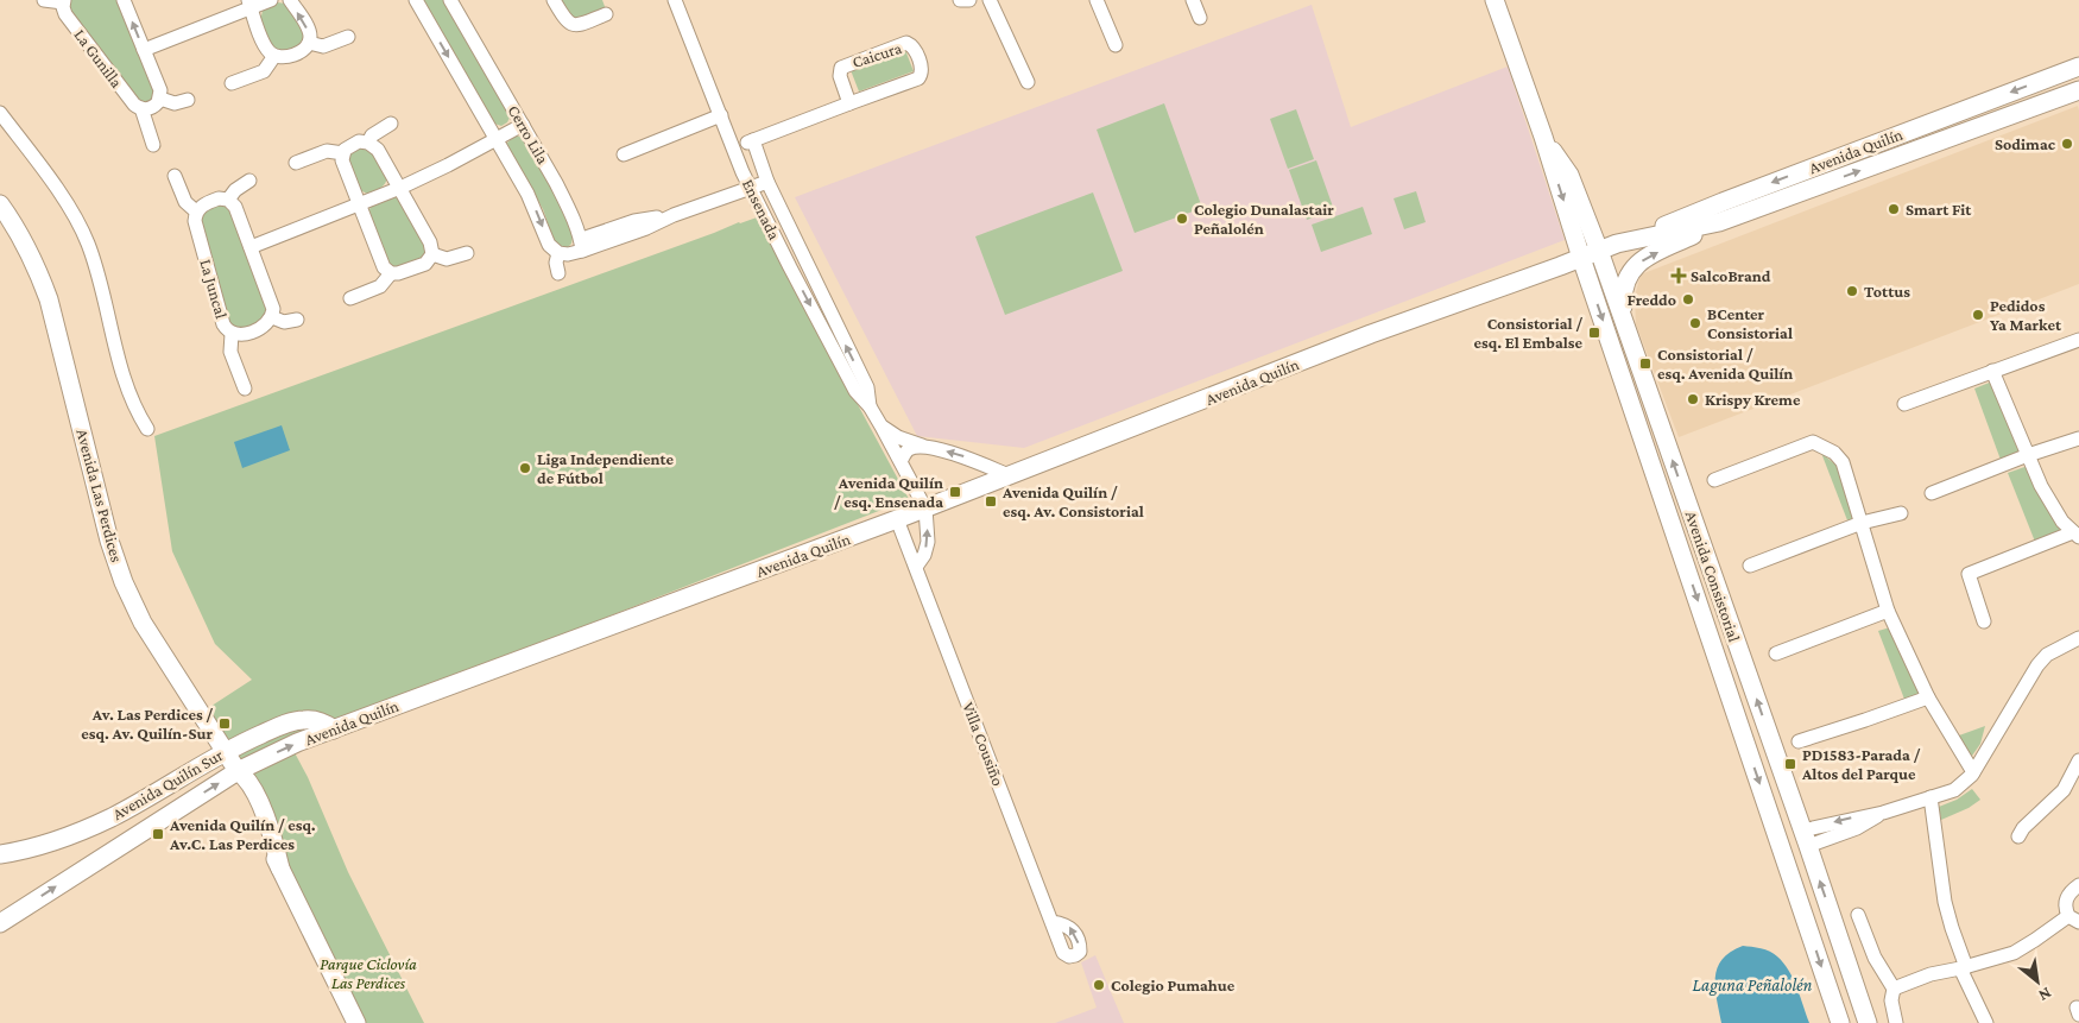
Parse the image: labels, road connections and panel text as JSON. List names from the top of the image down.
{
  "streets": {
    "street": [
      "Caicura",
      "La Gunilla",
      "Cerro Lila",
      "Avenida Quilín",
      "Ensenada",
      "La Juncal",
      "Avenida Las Perdices",
      "Avenida Consistorial",
      "Villa Cousiño",
      "Avenida Quilín Sur"
    ]
  },
  "crossings": [
    ["Caicura", "Ensenada"],
    ["Avenida Quilín", "Ensenada"],
    ["Avenida Quilín", "Avenida Las Perdices"],
    ["Avenida Quilín", "Avenida Consistorial"],
    ["Avenida Quilín", "Villa Cousiño"],
    ["Avenida Quilín", "Avenida Quilín Sur"],
    ["Avenida Las Perdices", "Avenida Quilín Sur"]
  ],
  "water": ["Laguna Peñalolén"],
  "parks": ["Parque Ciclovía Las Perdices"],
  "places": {
    "other": [
      "Sodimac",
      "Smart Fit",
      "Colegio Dunalastair Peñalolén",
      "Tottus",
      "Freddo",
      "Pedidos Ya Market",
      "BCenter Consistorial",
      "Krispy Kreme",
      "Liga Independiente de Fútbol",
      "Colegio Pumahue"
    ],
    "health": ["SalcoBrand"],
    "transit": [
      "Consistorial / esq. El Embalse",
      "Consistorial / esq. Avenida Quilín",
      "Avenida Quilín / esq. Ensenada",
      "Avenida Quilín / esq. Av. Consistorial",
      "Av. Las Perdices / esq. Av. Quilín-Sur",
      "PD1583-Parada / Altos del Parque",
      "Avenida Quilín / esq. Av.C. Las Perdices"
    ]
  },
  "north": "bottom right"
}
